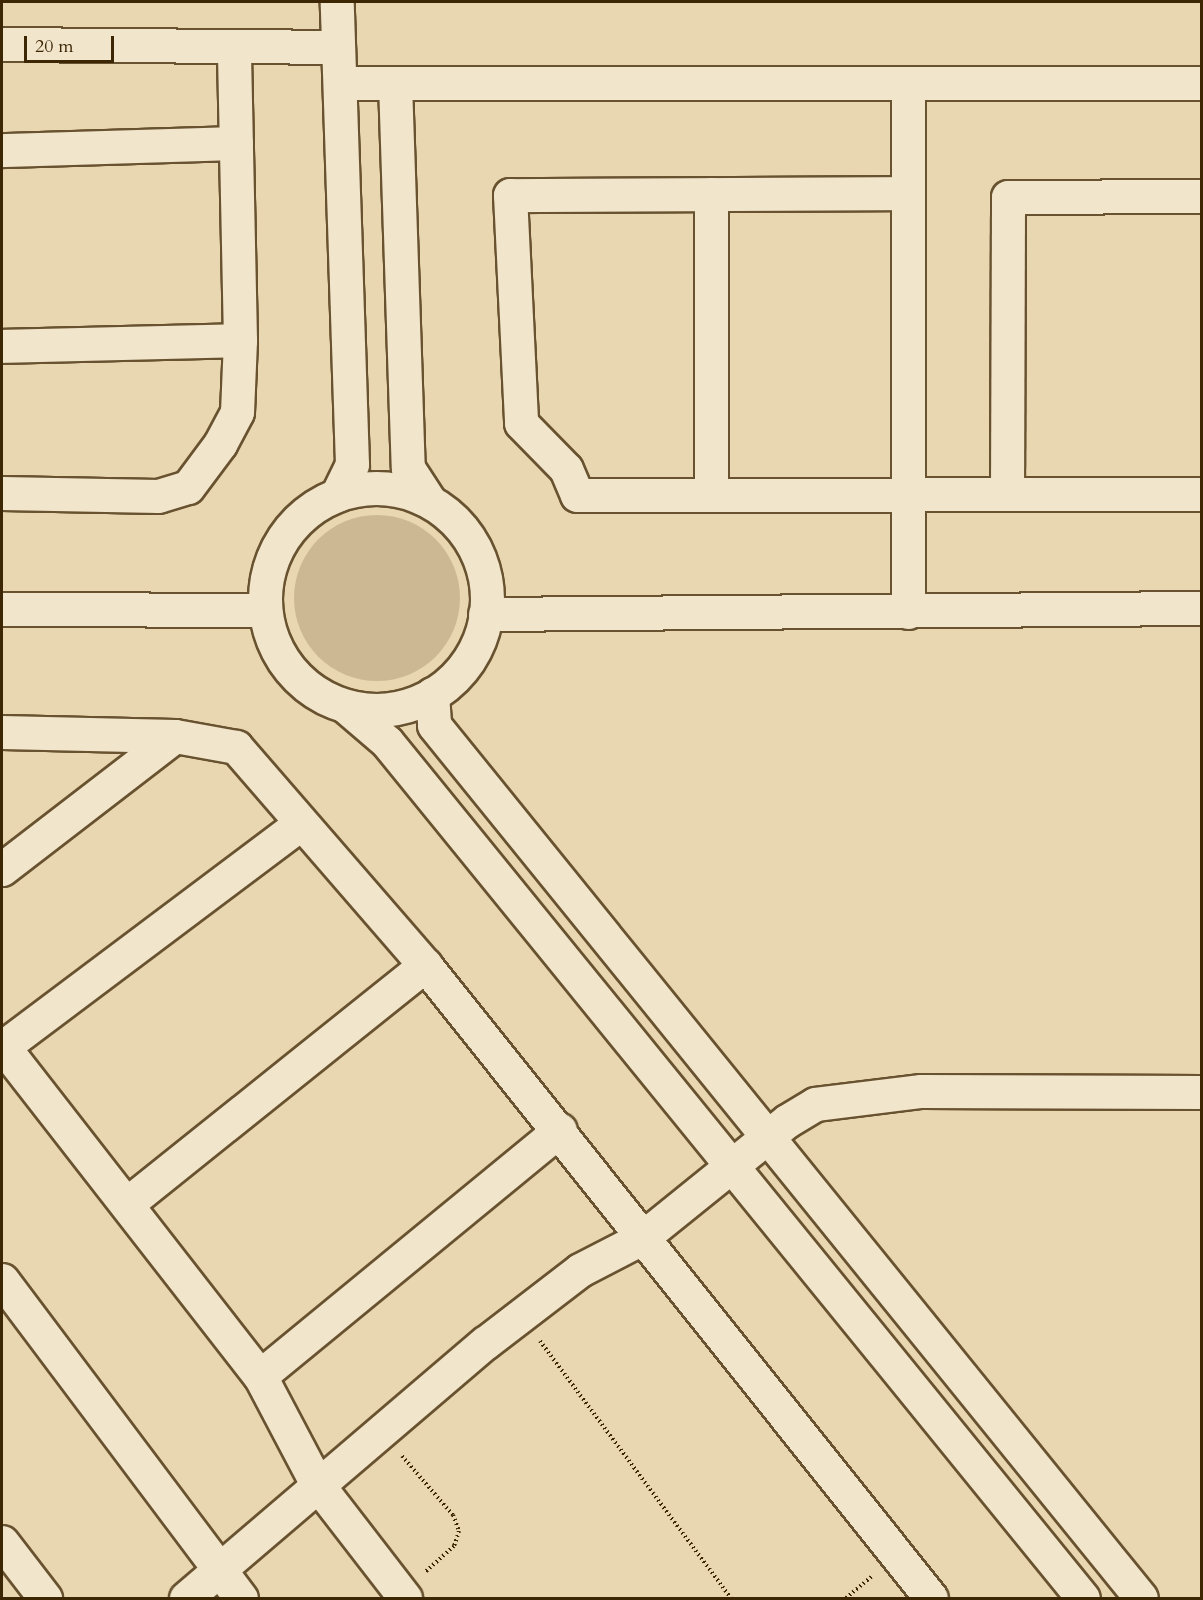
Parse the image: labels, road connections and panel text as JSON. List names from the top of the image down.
{
  "scale_bar": "20 m"
}
